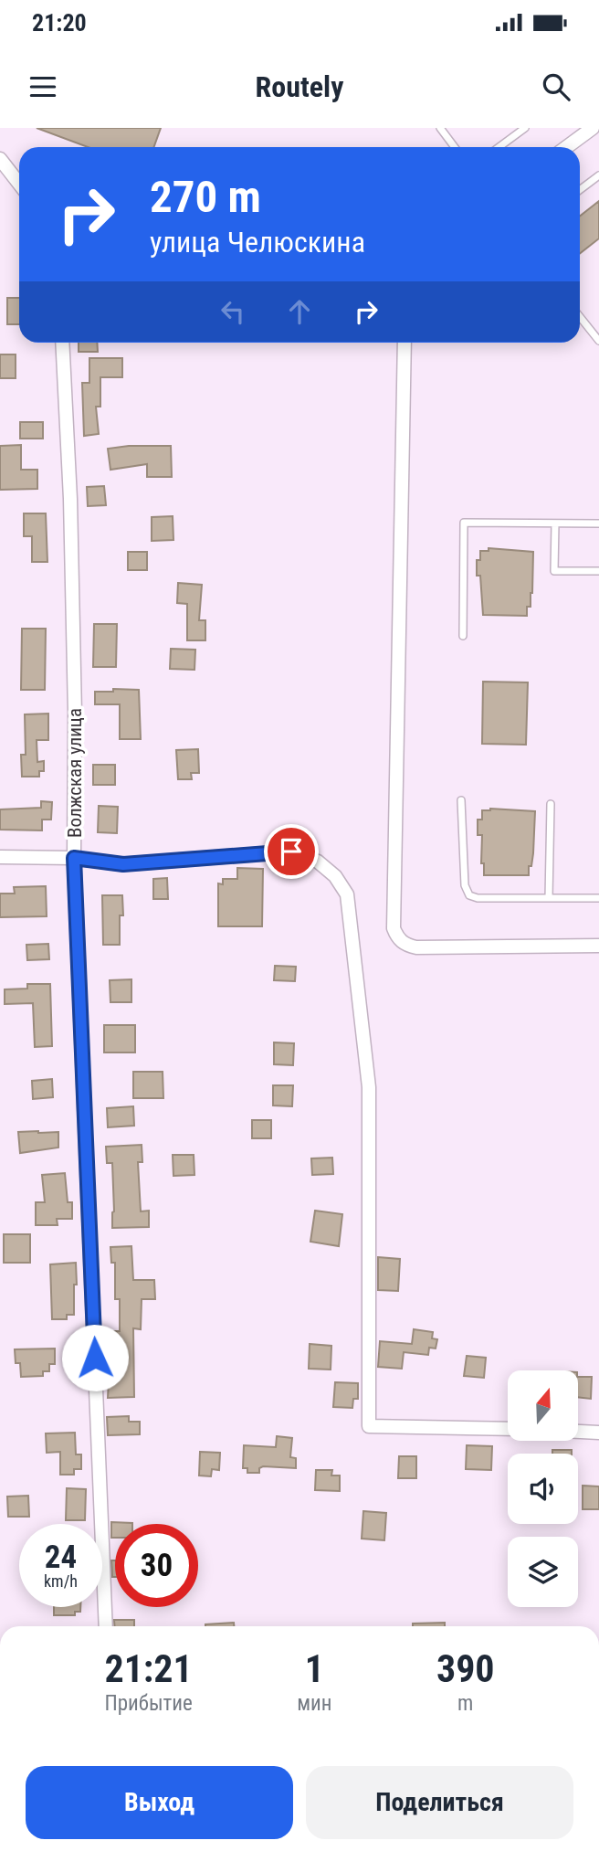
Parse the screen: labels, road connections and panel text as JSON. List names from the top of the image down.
{
  "streets": {
    "street": ["Волжская улица"]
  },
  "north": "top",
  "page": {
    "status": "21:20",
    "header": "Routely",
    "turn": ["270 m", "улица Челюскина"],
    "speed": "24 km/h",
    "limit": "30",
    "eta": [
      "21:21",
      "Прибытие",
      "1",
      "мин",
      "390",
      "m"
    ],
    "buttons": ["Выход", "Поделиться"]
  }
}
